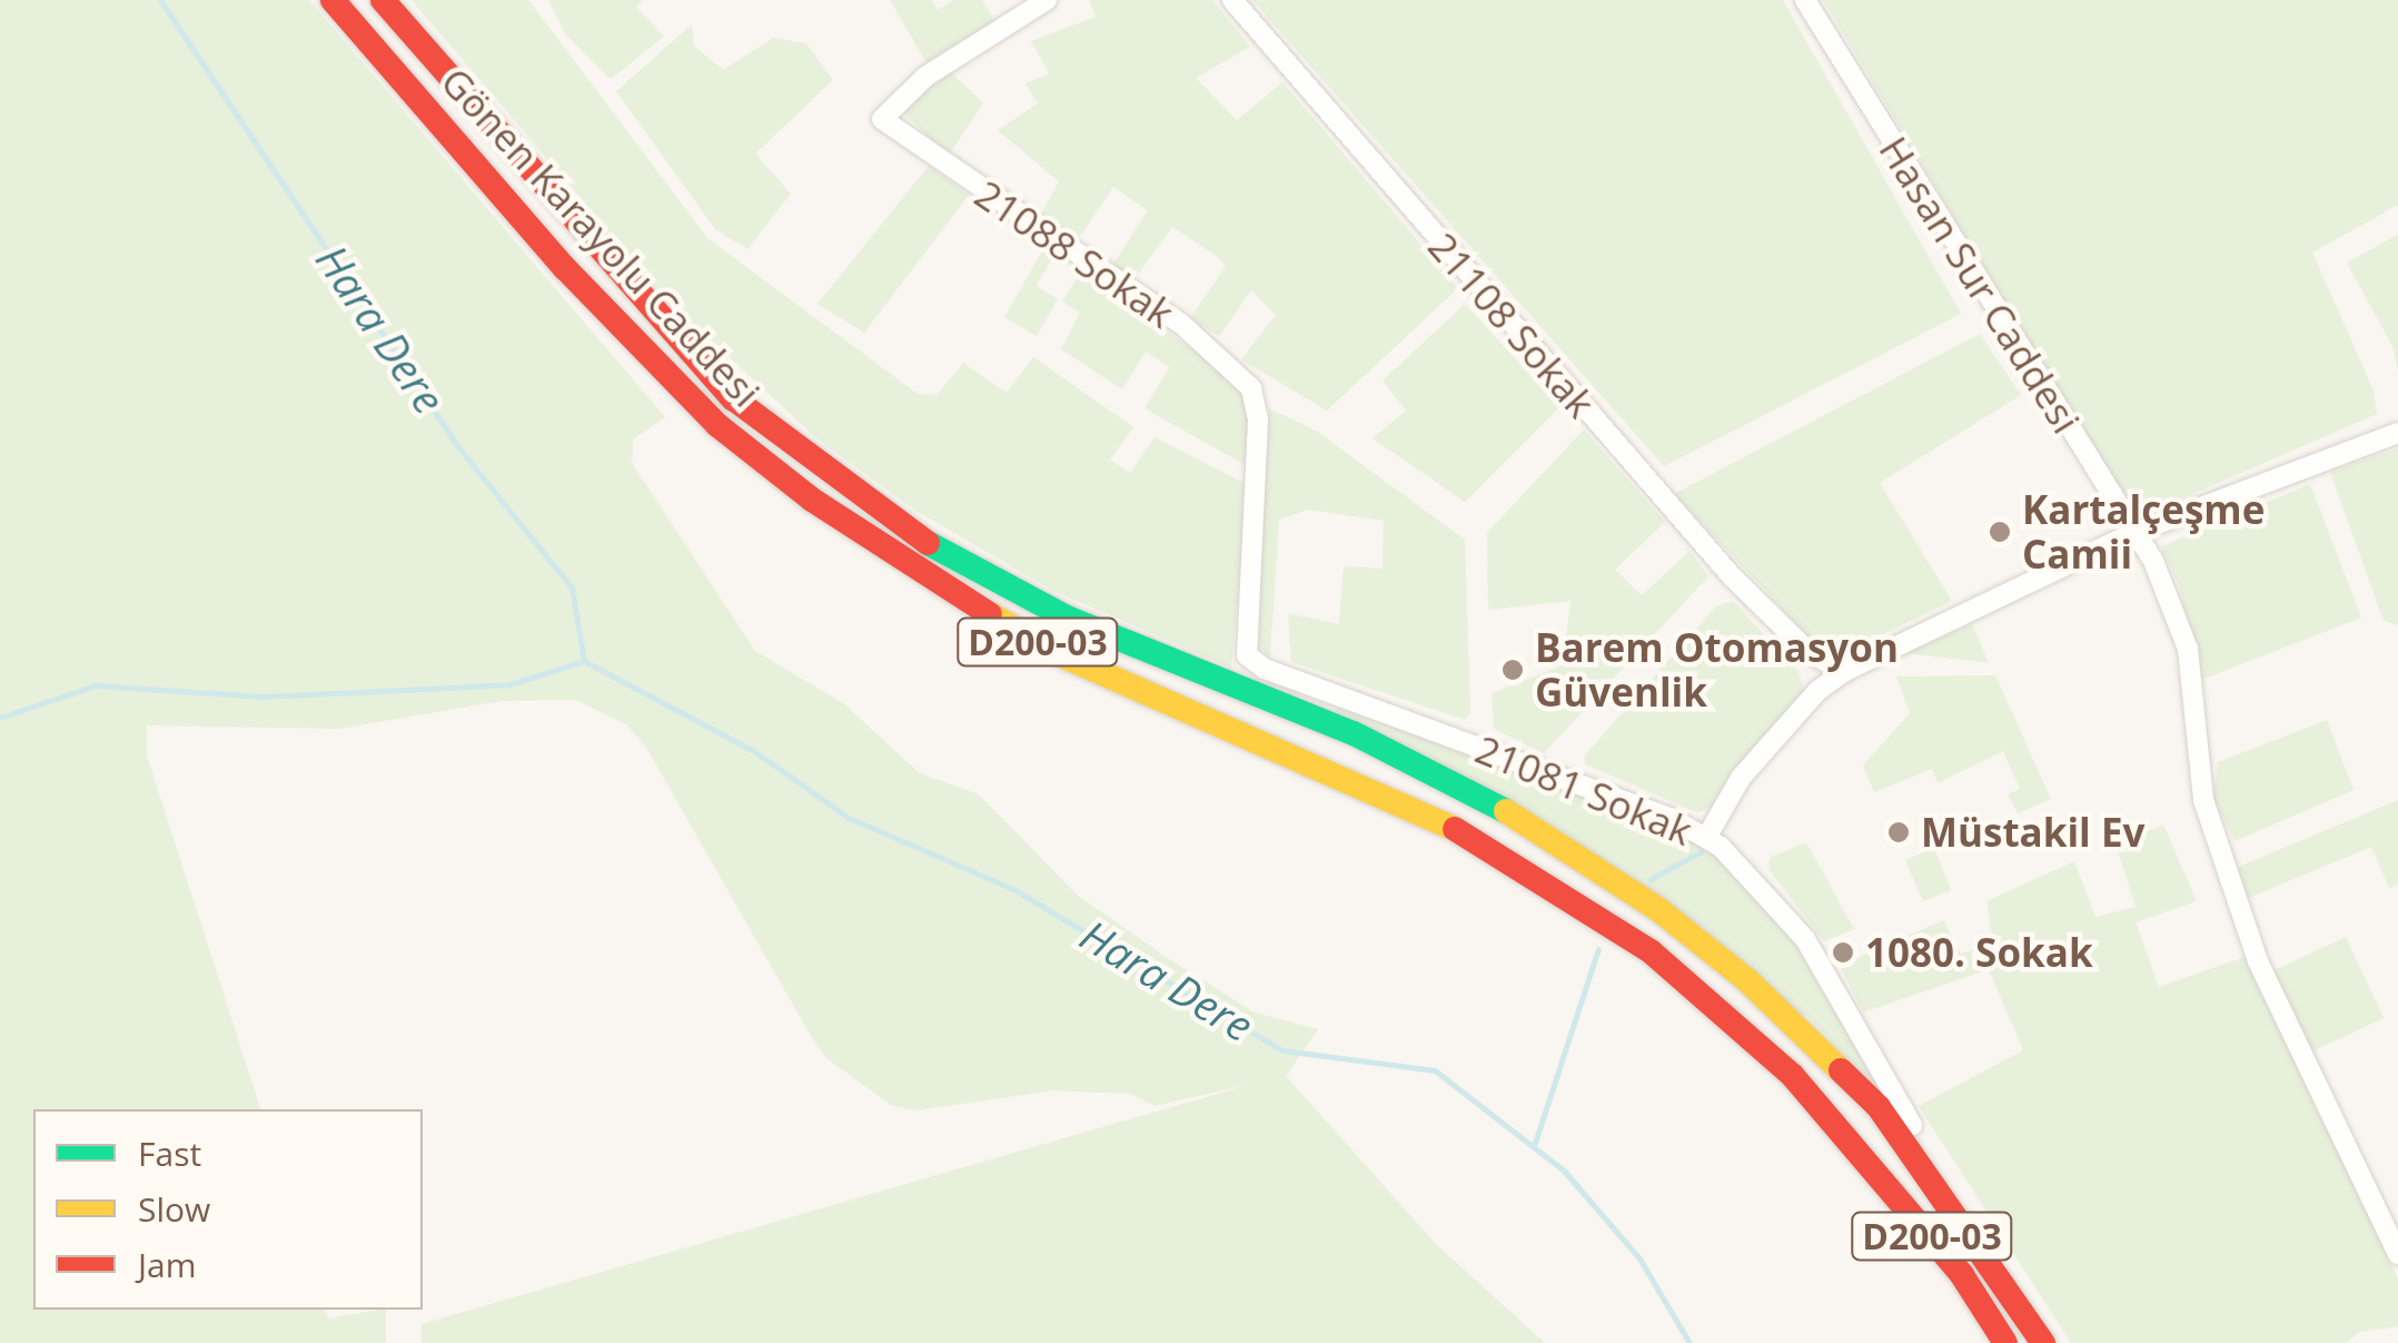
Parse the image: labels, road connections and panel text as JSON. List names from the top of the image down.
{
  "streets": {
    "highway": ["Gönen Karayolu Caddesi", "D200-03"],
    "street": [
      "21088 Sokak",
      "Hasan Sur Caddesi",
      "21108 Sokak",
      "21081 Sokak"
    ]
  },
  "crossings": [
    ["Gönen Karayolu Caddesi", "21081 Sokak"],
    ["21088 Sokak", "21081 Sokak"]
  ],
  "water": ["Hara Dere"],
  "places": [
    "Kartalçeşme Camii",
    "Barem Otomasyon Güvenlik",
    "Müstakil Ev",
    "1080. Sokak"
  ],
  "legend": ["Fast", "Slow", "Jam"]
}
